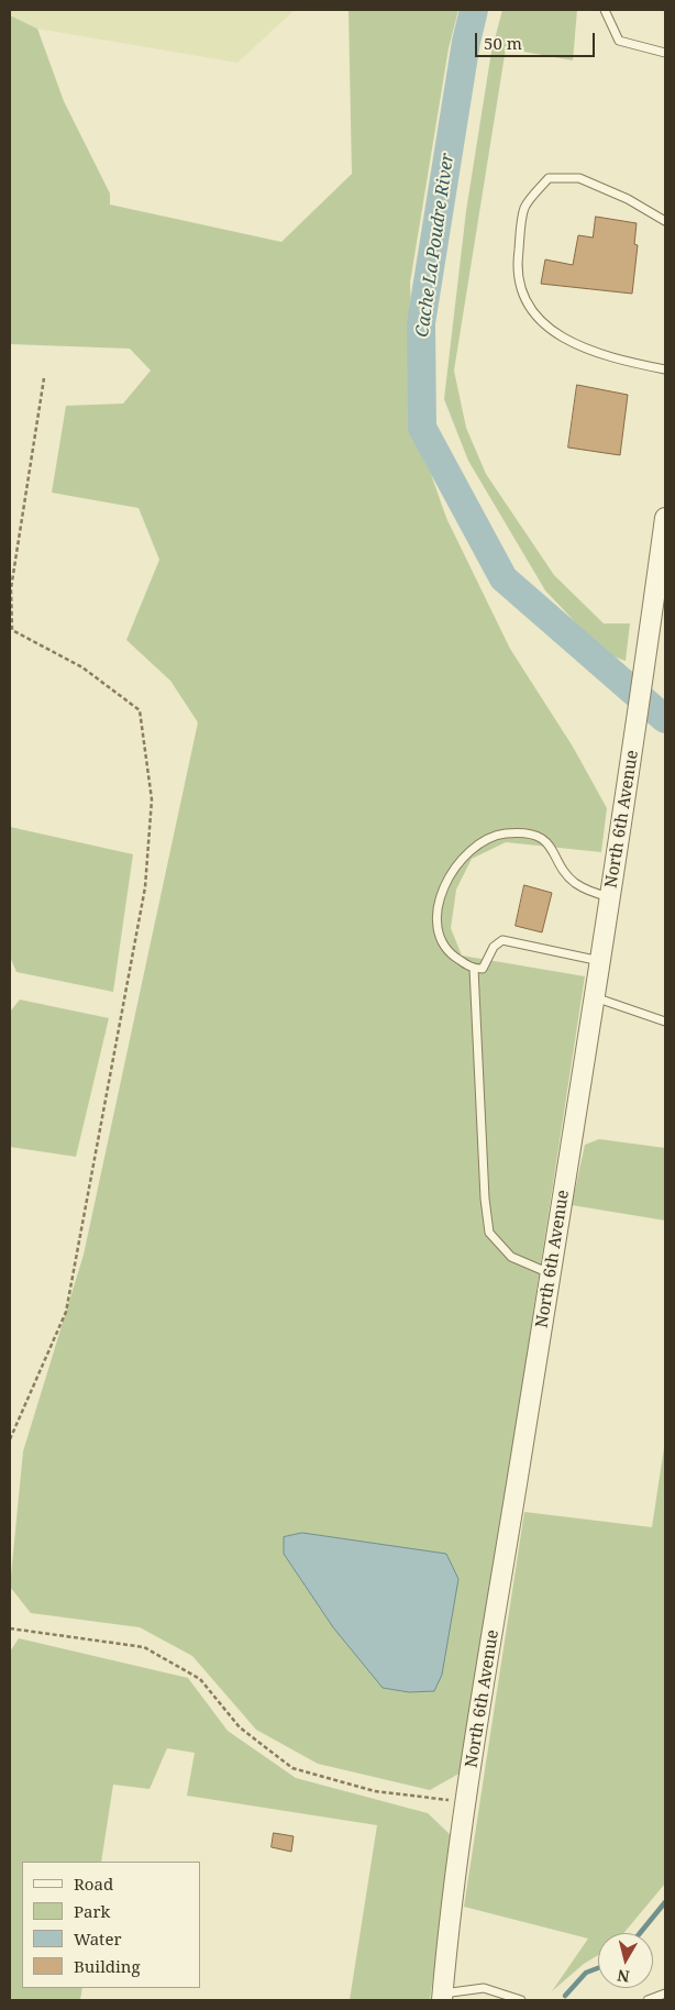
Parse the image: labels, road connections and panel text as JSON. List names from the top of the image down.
{
  "streets": {
    "street": ["North 6th Avenue"]
  },
  "water": ["Cache La Poudre River"],
  "legend": [
    "Road",
    "Park",
    "Water",
    "Building"
  ],
  "scale_bar": "50 m",
  "north": "bottom"
}
